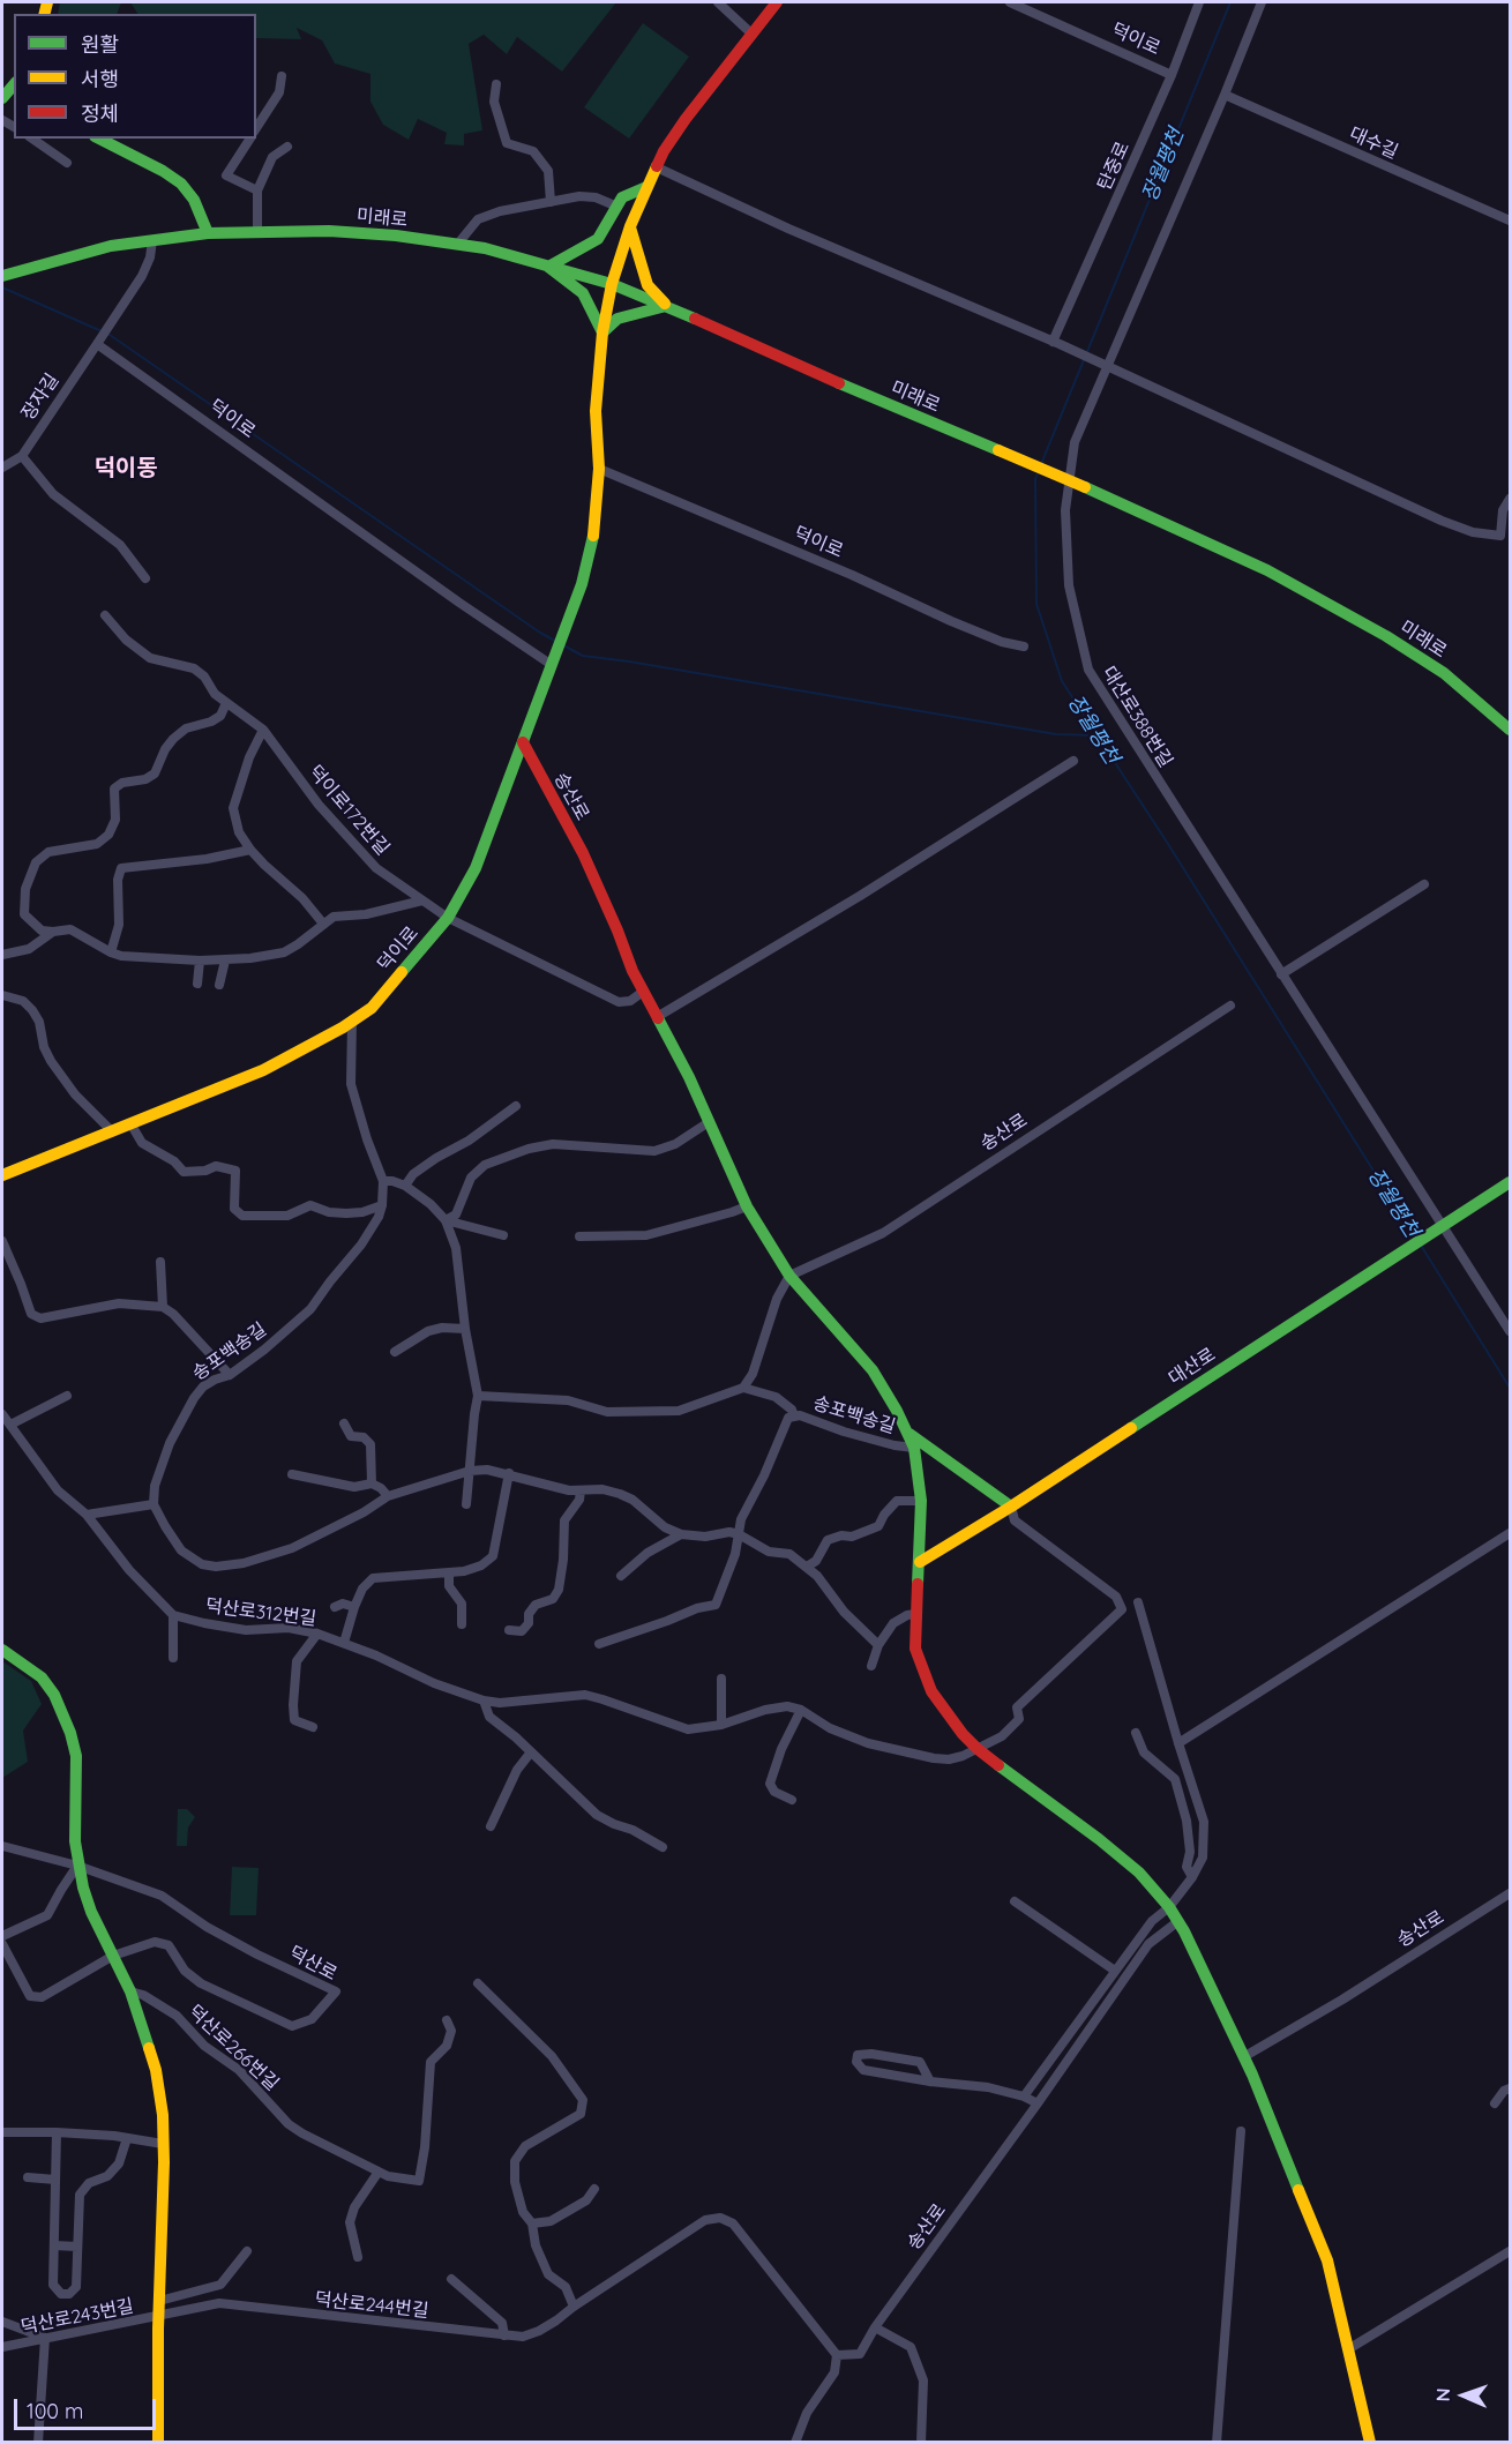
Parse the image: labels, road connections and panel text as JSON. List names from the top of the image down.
{
  "streets": {
    "main road": [
      "덕이로",
      "미래로",
      "송산로",
      "대산로"
    ],
    "street": [
      "대수길",
      "탄중로",
      "장자길",
      "대산로388번길",
      "덕이로172번길",
      "송포백송길",
      "덕산로312번길",
      "덕산로",
      "덕산로266번길",
      "덕산로244번길",
      "덕산로243번길"
    ]
  },
  "crossings": [
    ["덕이로", "탄중로"],
    ["덕이로", "장자길"],
    ["덕이로", "송산로"],
    ["덕이로", "덕이로172번길"],
    ["덕이로", "송포백송길"],
    ["대수길", "대산로388번길"],
    ["미래로", "장자길"],
    ["대산로388번길", "대산로"],
    ["송산로", "덕이로172번길"],
    ["송산로", "송포백송길"],
    ["송산로", "대산로"],
    ["송산로", "덕산로244번길"],
    ["덕산로244번길", "덕산로243번길"]
  ],
  "districts": ["덕이동"],
  "water": ["장월평천"],
  "legend": ["원활", "서행", "정체"],
  "scale_bar": "100 m",
  "north": "left"
}
